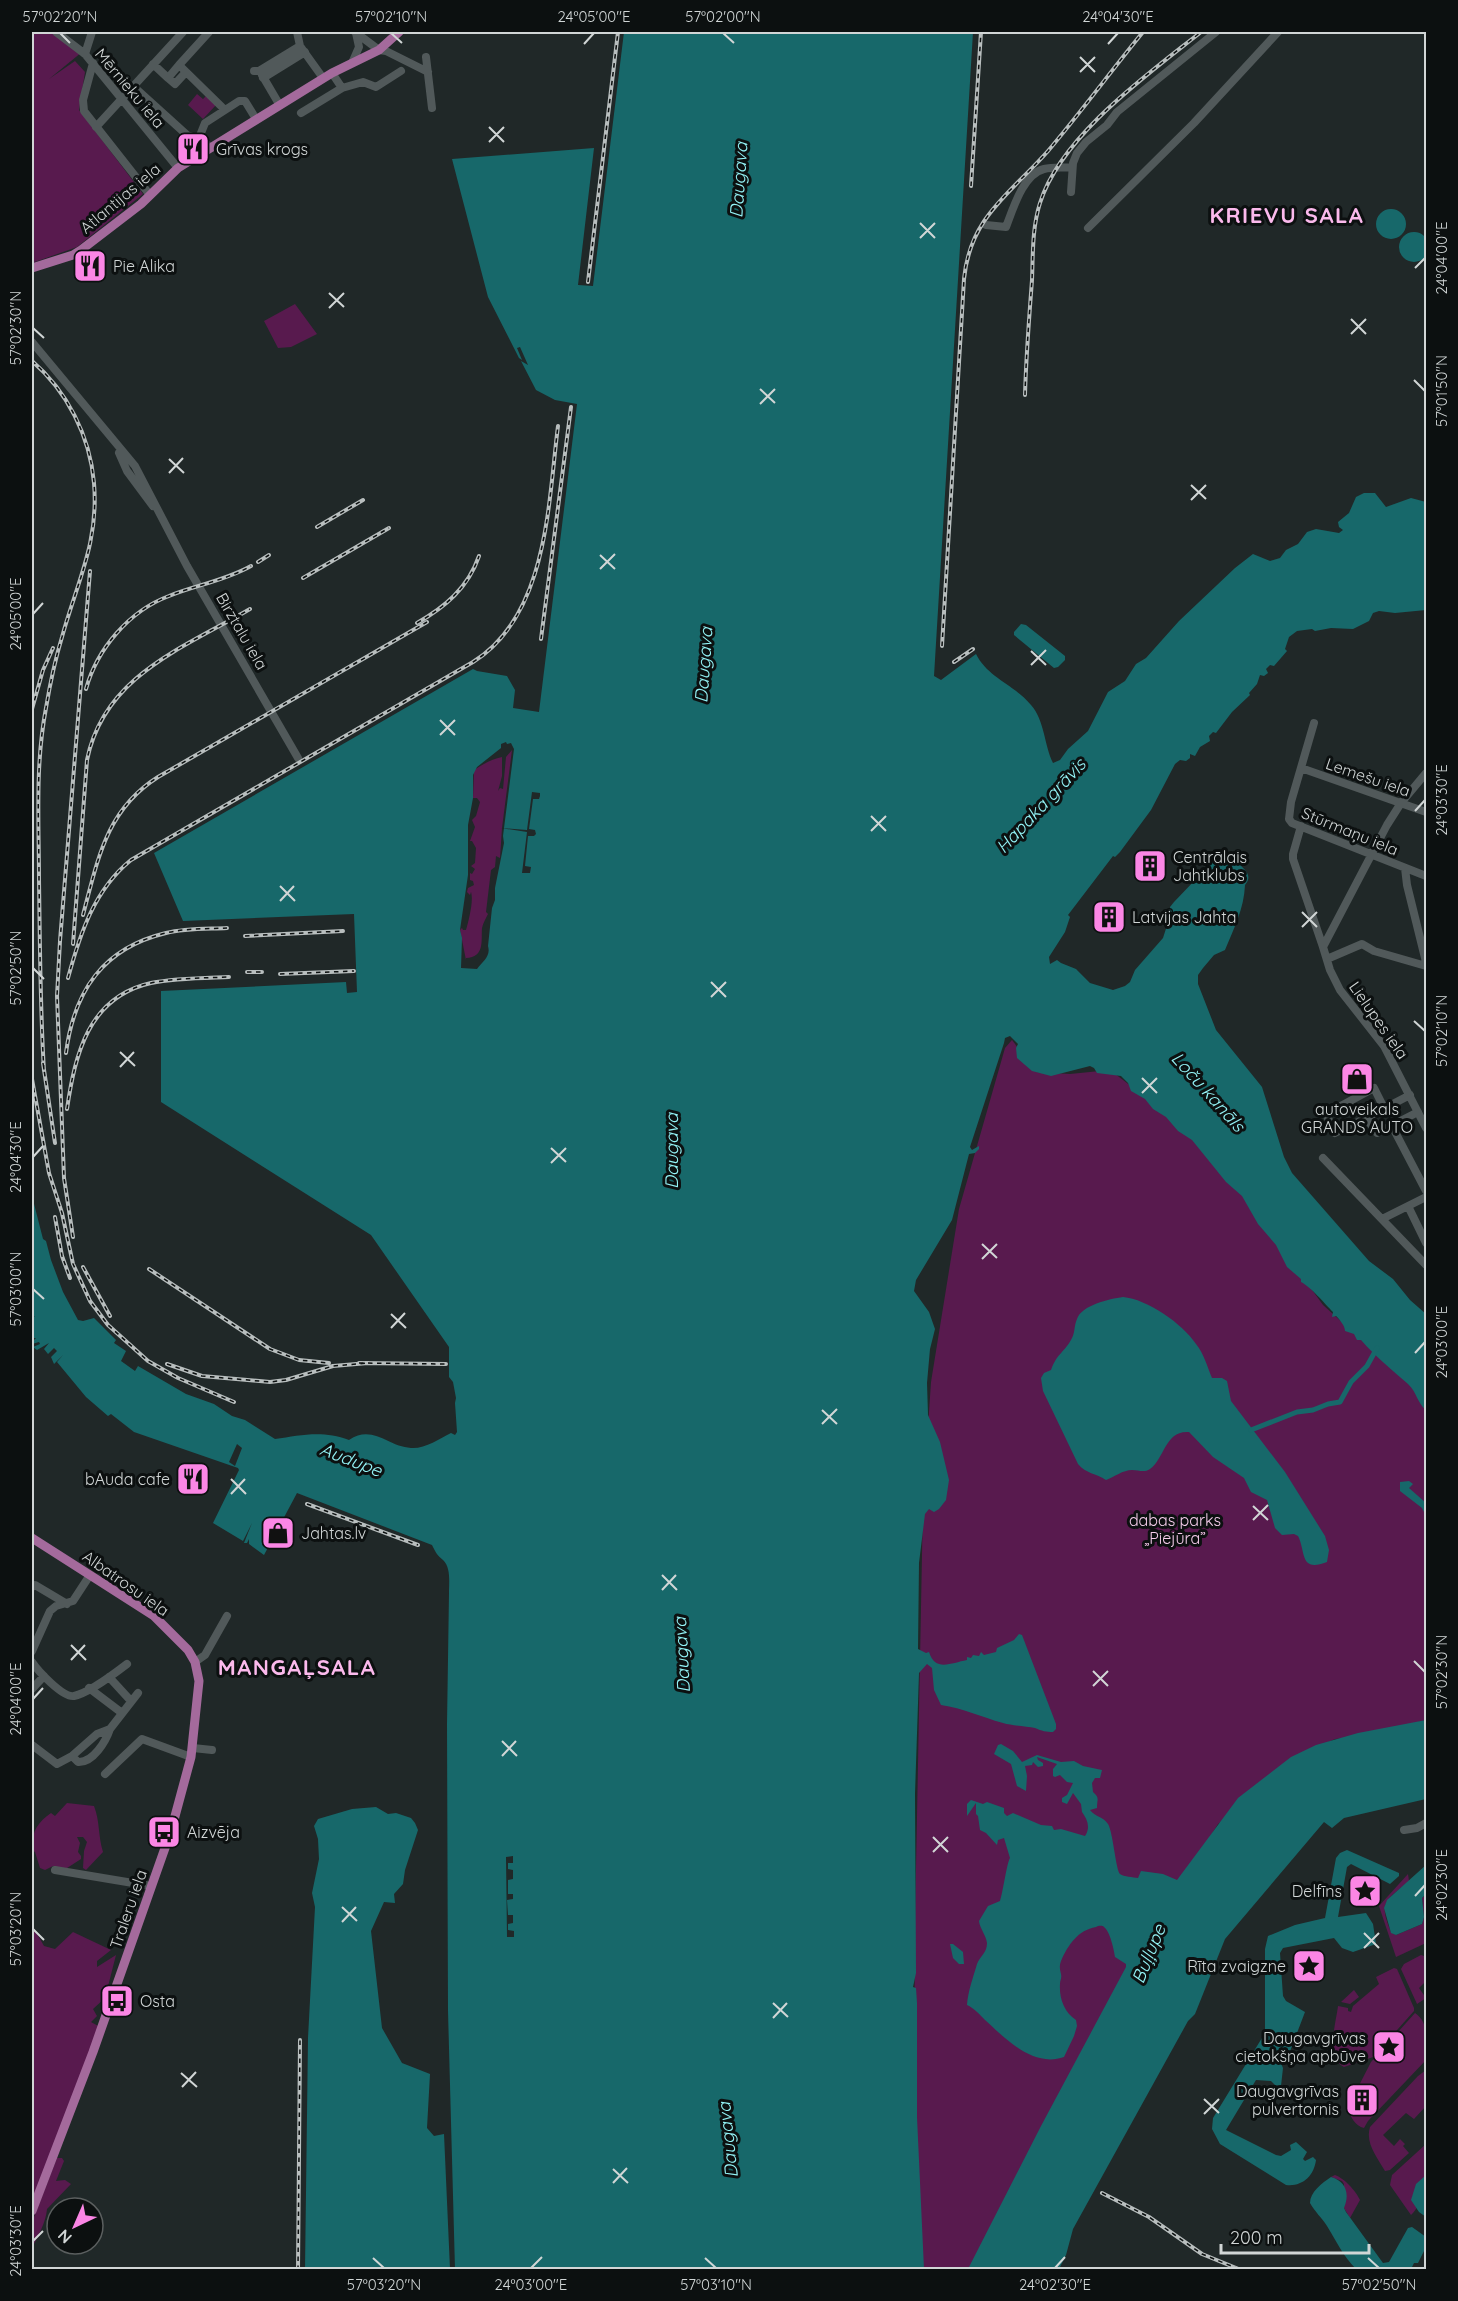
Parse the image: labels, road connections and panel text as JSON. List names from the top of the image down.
{
  "streets": {
    "main road": ["Atlantijas iela", "Albatrosu iela", "Traleru iela"],
    "street": [
      "Mērnieku iela",
      "Birztalu iela",
      "Lemešu iela",
      "Stūrmaņu iela",
      "Lielupes iela"
    ]
  },
  "crossings": [
    ["Mērnieku iela", "Atlantijas iela"],
    ["Lemešu iela", "Stūrmaņu iela"],
    ["Stūrmaņu iela", "Lielupes iela"],
    ["Albatrosu iela", "Traleru iela"]
  ],
  "districts": ["KRIEVU SALA", "MANGAĻSALA"],
  "water": [
    "Daugava",
    "Hapaka grāvis",
    "Loču kanāls",
    "Audupe",
    "Buļļupe"
  ],
  "parks": ["dabas parks „Piejūra”"],
  "places": {
    "restaurant": ["Grīvas krogs", "Pie Alika", "bAuda cafe"],
    "building": ["Centrālais Jahtklubs", "Latvijas Jahta", "Daugavgrīvas pulvertornis"],
    "shop": ["autoveikals GRANDS AUTO", "Jahtas.lv"],
    "bus stop": ["Aizvēja", "Osta"],
    "place": ["Delfīns", "Rīta zvaigzne", "Daugavgrīvas cietokšņa apbūve"]
  },
  "scale_bar": "200 m",
  "north": "bottom left",
  "coordinates": [
    "57°02'20\"N",
    "57°02'10\"N",
    "24°05'00\"E",
    "57°02'00\"N",
    "24°04'30\"E",
    "24°04'00\"E",
    "57°02'30\"N",
    "57°01'50\"N",
    "24°03'30\"E",
    "57°02'50\"N",
    "57°03'00\"N",
    "24°03'00\"E",
    "24°02'30\"E",
    "57°03'20\"N",
    "57°03'10\"N"
  ]
}
